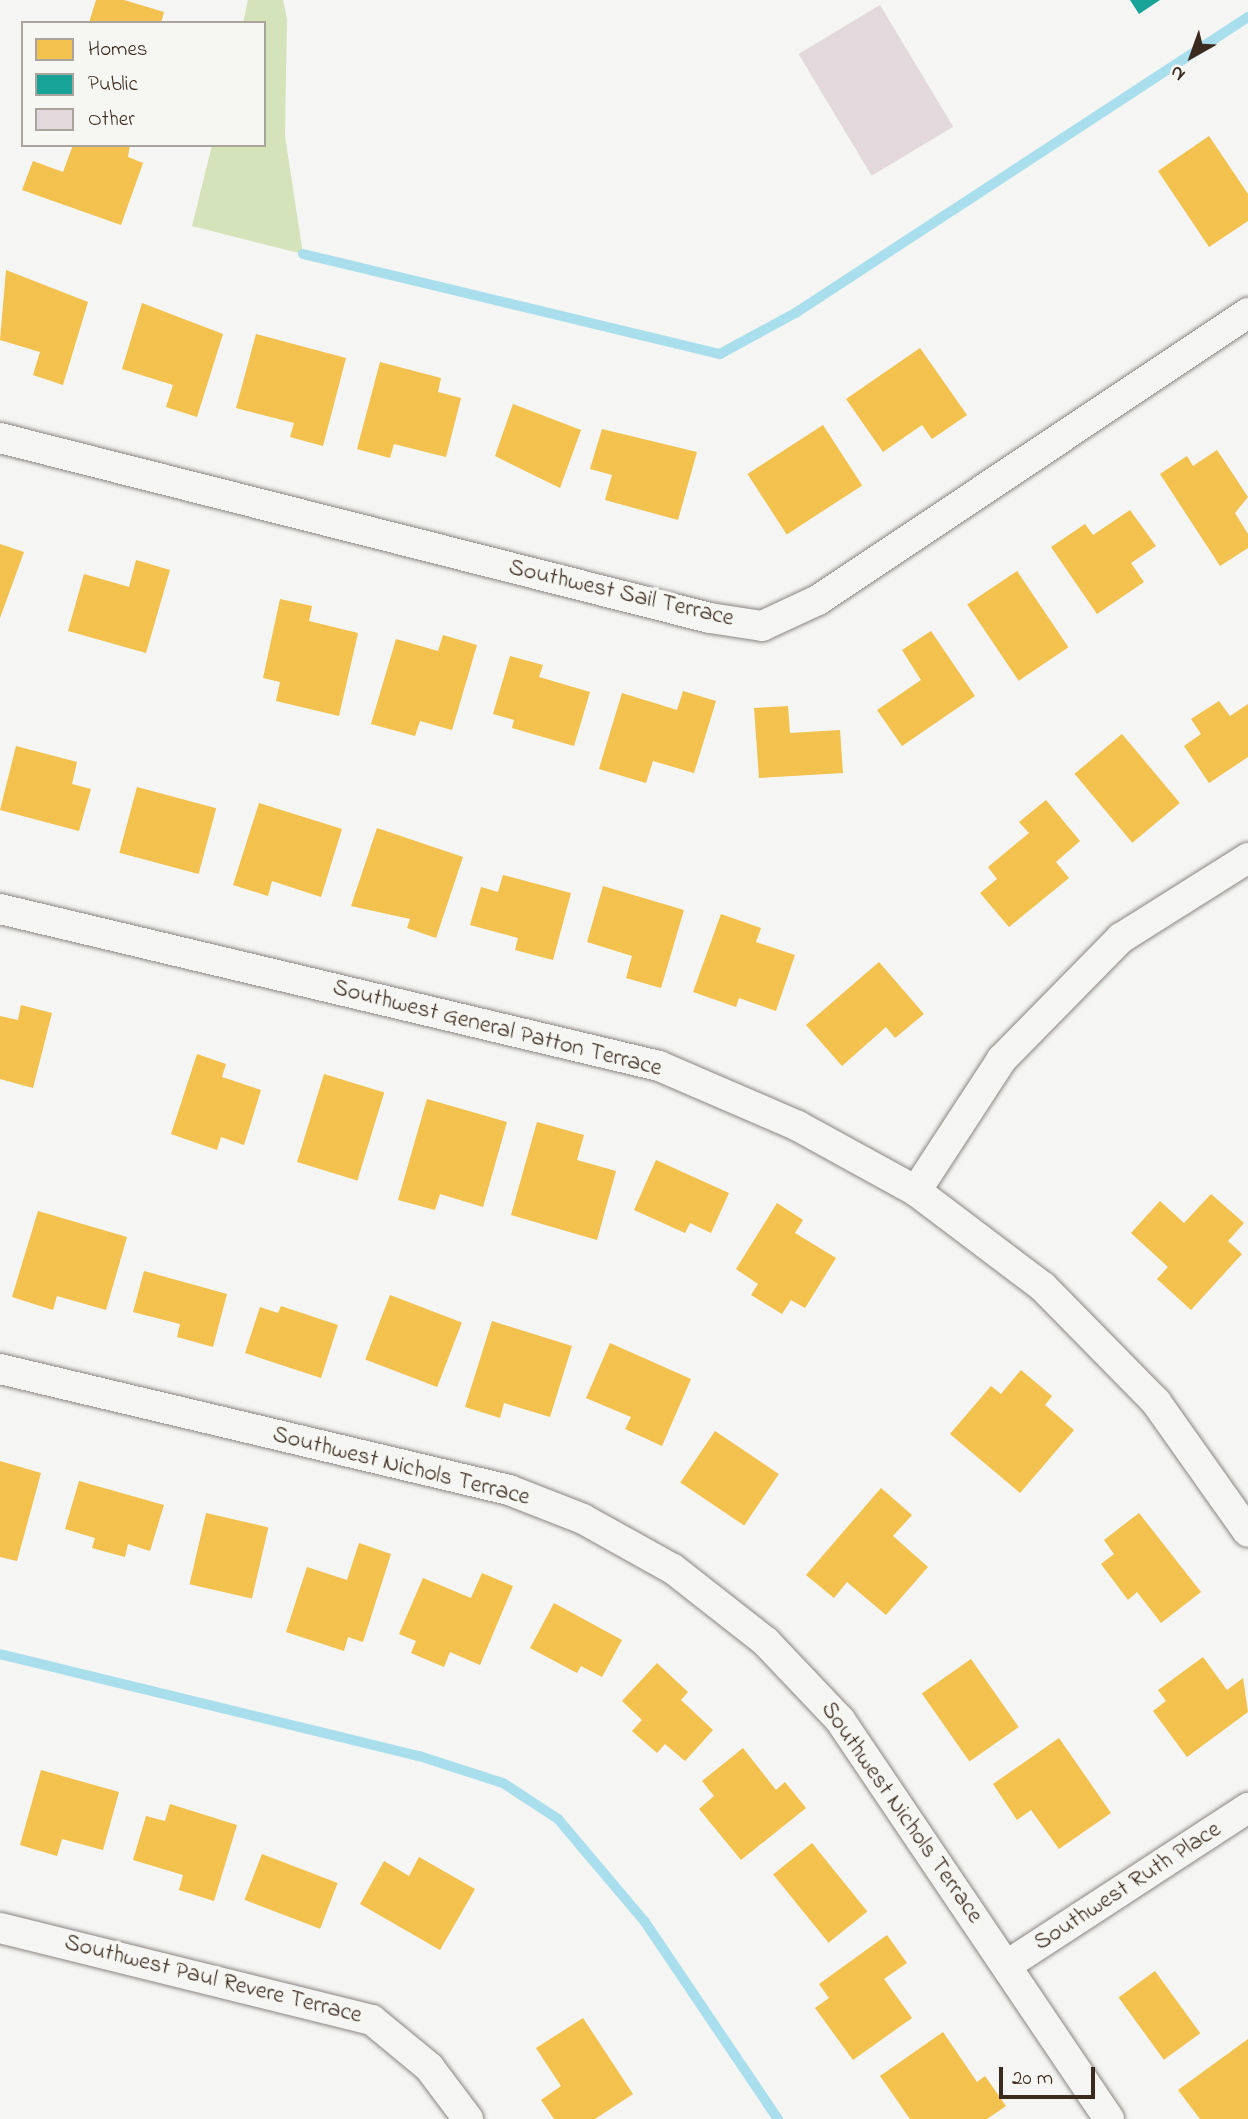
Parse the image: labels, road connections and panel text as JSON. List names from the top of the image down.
{
  "streets": {
    "street": [
      "Southwest Sail Terrace",
      "Southwest General Patton Terrace",
      "Southwest Nichols Terrace",
      "Southwest Ruth Place",
      "Southwest Paul Revere Terrace"
    ]
  },
  "crossings": [
    ["Southwest Nichols Terrace", "Southwest Ruth Place"]
  ],
  "legend": ["Homes", "Public", "Other"],
  "scale_bar": "20 m",
  "north": "bottom left"
}
